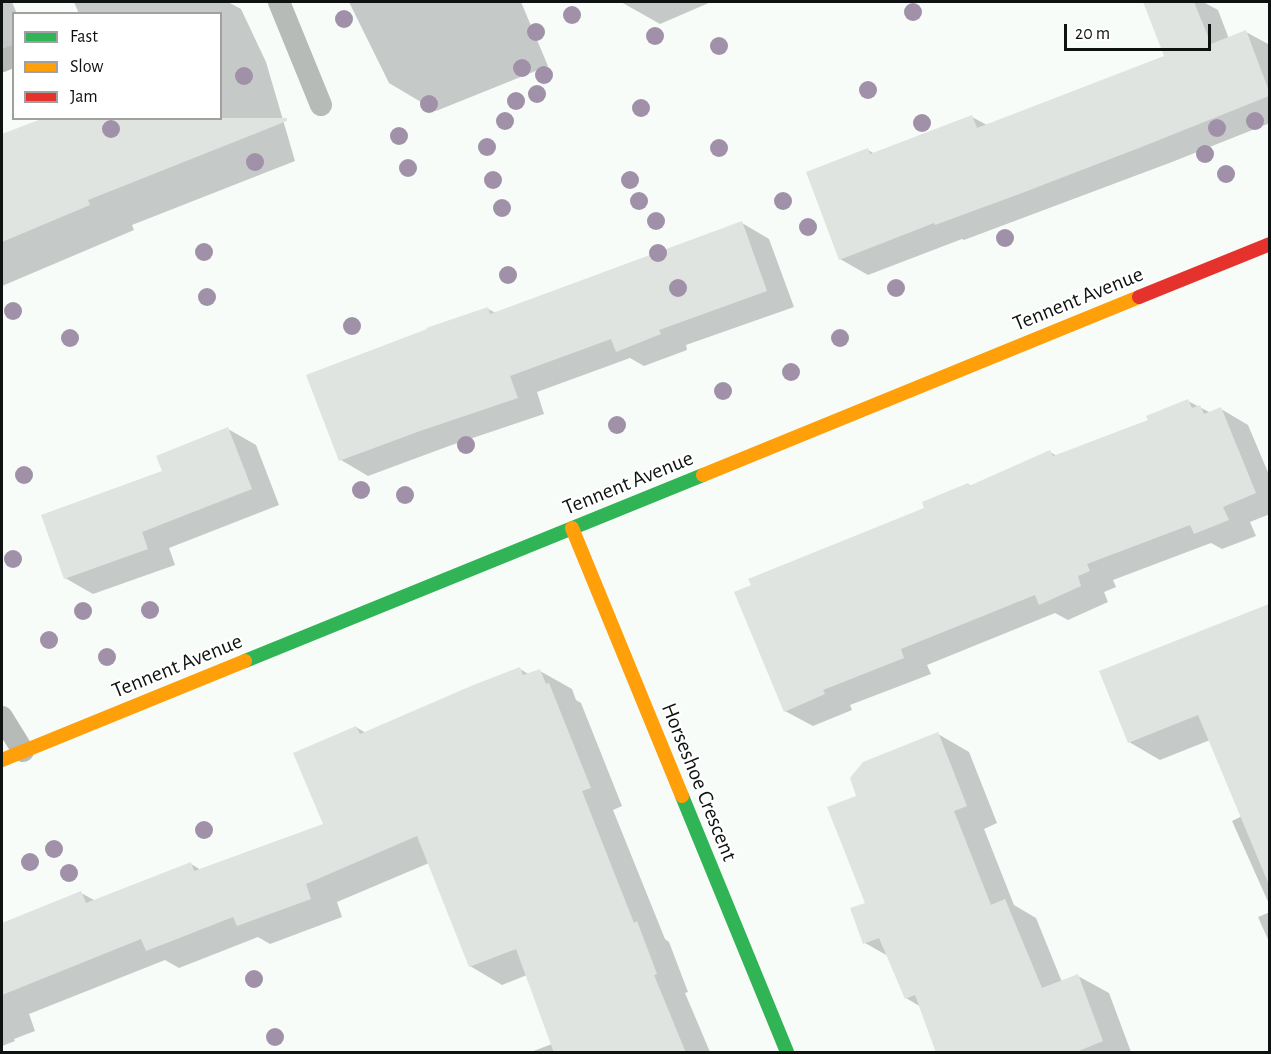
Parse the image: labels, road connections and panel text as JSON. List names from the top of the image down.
{
  "streets": {
    "street": ["Tennent Avenue", "Horseshoe Crescent"]
  },
  "crossings": [
    ["Tennent Avenue", "Horseshoe Crescent"]
  ],
  "legend": ["Fast", "Slow", "Jam"],
  "scale_bar": "20 m"
}
